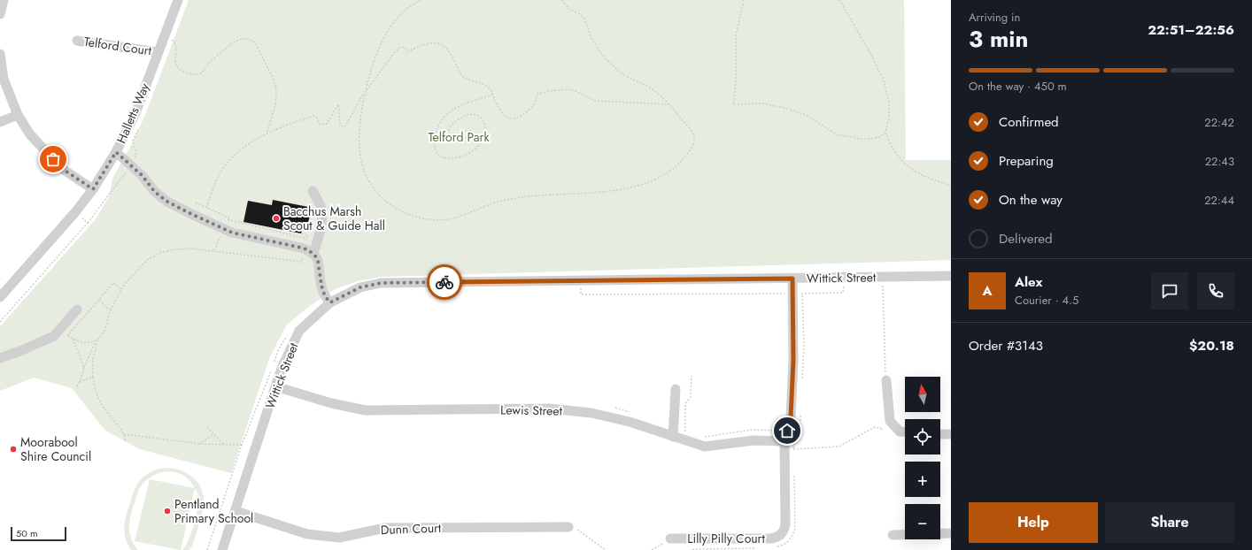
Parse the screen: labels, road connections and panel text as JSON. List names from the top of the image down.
{
  "streets": {
    "street": [
      "Telford Court",
      "Halletts Way",
      "Wittick Street",
      "Lewis Street",
      "Dunn Court",
      "Lilly Pilly Court"
    ]
  },
  "crossings": [
    ["Telford Court", "Halletts Way"],
    ["Wittick Street", "Lewis Street"],
    ["Wittick Street", "Dunn Court"],
    ["Lewis Street", "Lilly Pilly Court"]
  ],
  "parks": ["Telford Park"],
  "places": ["Bacchus Marsh Scout & Guide Hall", "Moorabool Shire Council", "Pentland Primary School"],
  "scale_bar": "50 m",
  "north": "top",
  "page": {
    "heading": ["3 min", "Arriving in", "22:51–22:56"],
    "panel": [
      "Alex",
      "Courier · 4.5",
      "Order #3143",
      "$20.18"
    ],
    "bar": "On the way · 450 m",
    "list": [
      ["Confirmed", "22:42"],
      ["Preparing", "22:43"],
      ["On the way", "22:44"],
      "Delivered"
    ],
    "round": "A",
    "map_buttons": ["+", "−"],
    "buttons": ["Help", "Share"],
    "scale": "50 m"
  }
}
